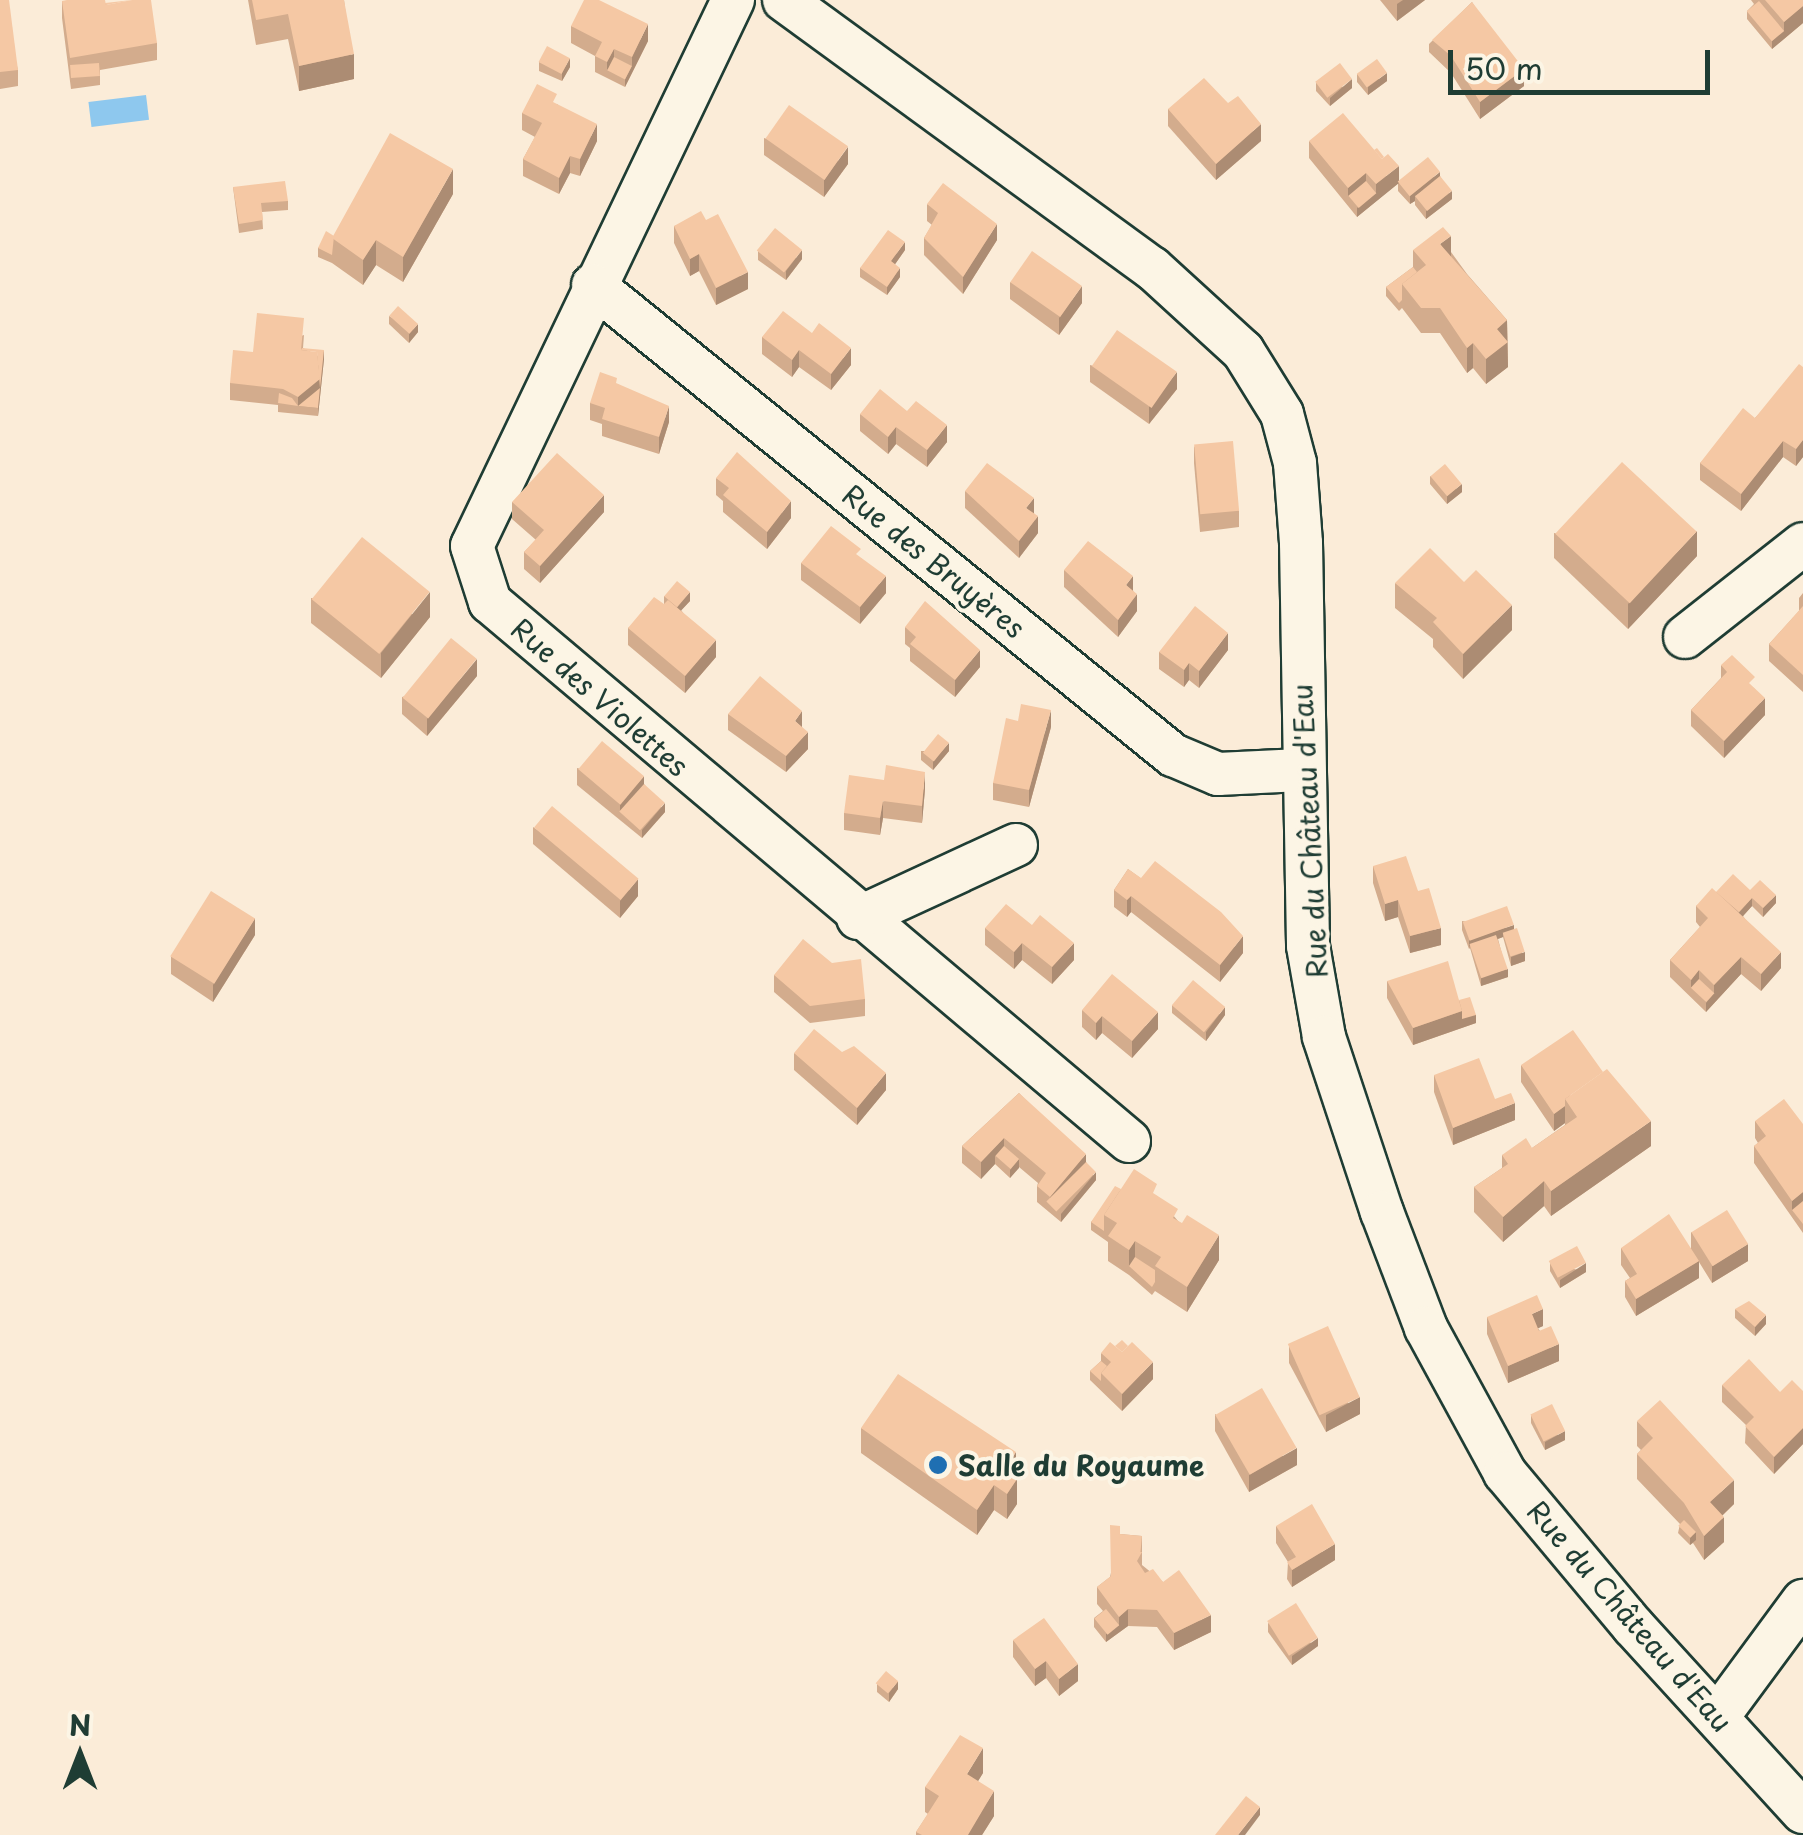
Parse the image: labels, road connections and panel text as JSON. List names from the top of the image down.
{
  "streets": {
    "street": ["Rue des Bruyères", "Rue des Violettes", "Rue du Château d'Eau"]
  },
  "crossings": [
    ["Rue des Bruyères", "Rue des Violettes"],
    ["Rue des Bruyères", "Rue du Château d'Eau"]
  ],
  "places": ["Salle du Royaume"],
  "scale_bar": "50 m",
  "north": "top"
}
